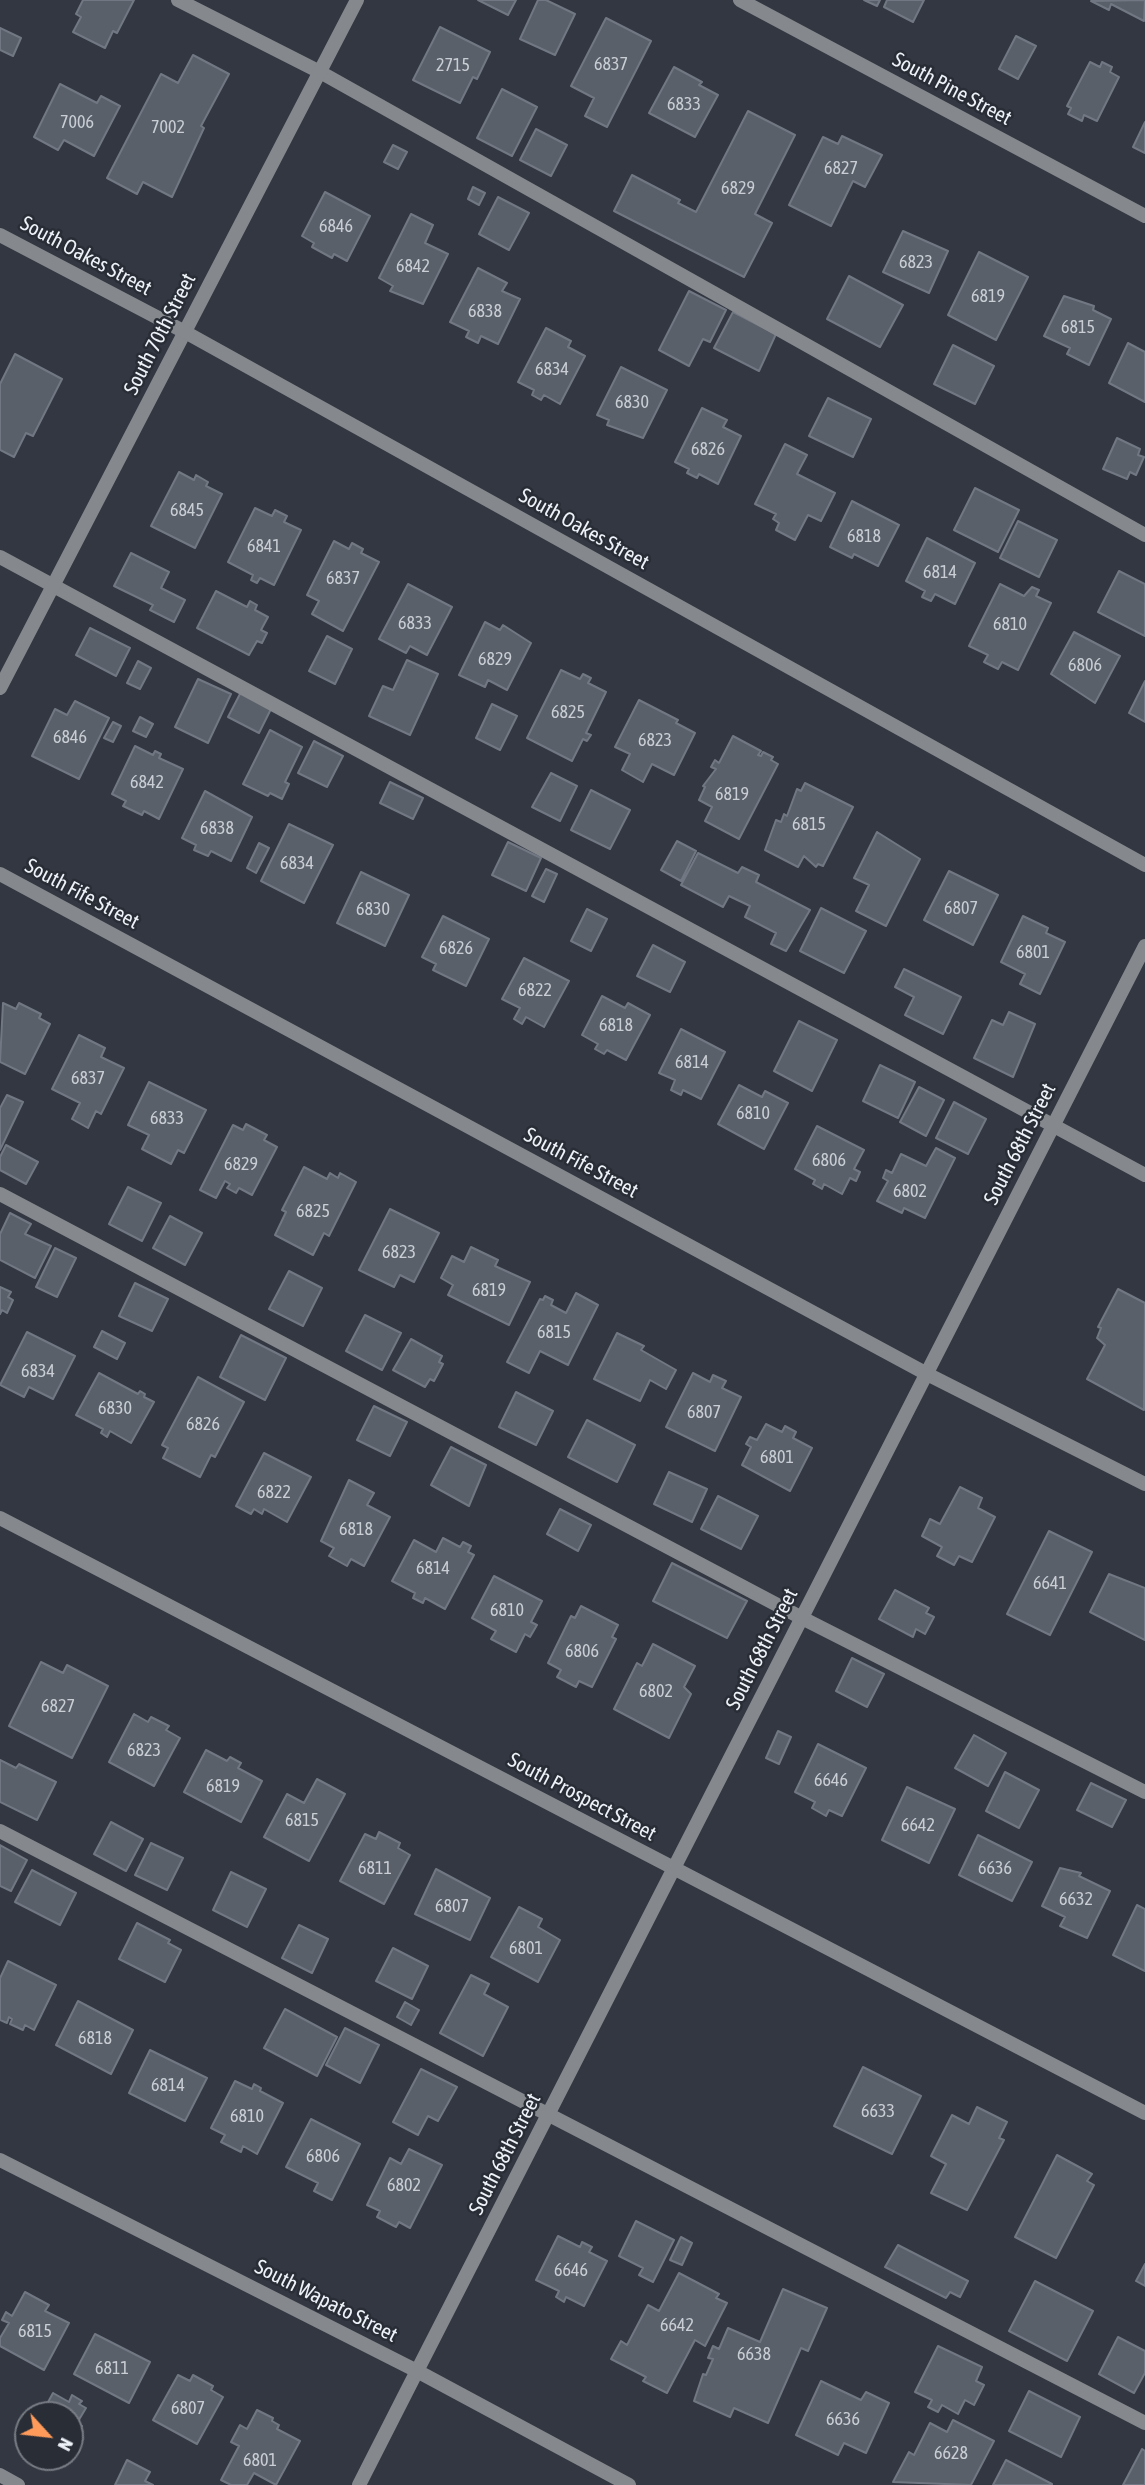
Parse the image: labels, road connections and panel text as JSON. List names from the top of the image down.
{
  "streets": {
    "street": [
      "South Pine Street",
      "South Oakes Street",
      "South 70th Street",
      "South Fife Street",
      "South 68th Street",
      "South Prospect Street",
      "South Wapato Street"
    ]
  },
  "crossings": [
    ["South Oakes Street", "South 70th Street"],
    ["South Fife Street", "South 68th Street"],
    ["South 68th Street", "South Prospect Street"],
    ["South 68th Street", "South Wapato Street"]
  ],
  "house_numbers": [
    "6837",
    "2715",
    "6833",
    "7006",
    "7002",
    "6827",
    "6829",
    "6846",
    "6823",
    "6842",
    "6819",
    "6838",
    "6815",
    "6834",
    "6830",
    "6826",
    "6845",
    "6818",
    "6841",
    "6814",
    "6837",
    "6833",
    "6810",
    "6829",
    "6806",
    "6825",
    "6846",
    "6823",
    "6842",
    "6819",
    "6815",
    "6838",
    "6834",
    "6807",
    "6830",
    "6826",
    "6801",
    "6822",
    "6818",
    "6814",
    "6837",
    "6810",
    "6833",
    "6806",
    "6829",
    "6802",
    "6825",
    "6823",
    "6819",
    "6815",
    "6834",
    "6830",
    "6807",
    "6826",
    "6801",
    "6822",
    "6818",
    "6814",
    "6641",
    "6810",
    "6806",
    "6802",
    "6827",
    "6823",
    "6646",
    "6819",
    "6815",
    "6642",
    "6811",
    "6636",
    "6632",
    "6807",
    "6801",
    "6818",
    "6814",
    "6633",
    "6810",
    "6806",
    "6802",
    "6646",
    "6642",
    "6815",
    "6638",
    "6811",
    "6807",
    "6636",
    "6628",
    "6801"
  ],
  "north": "bottom right"
}
